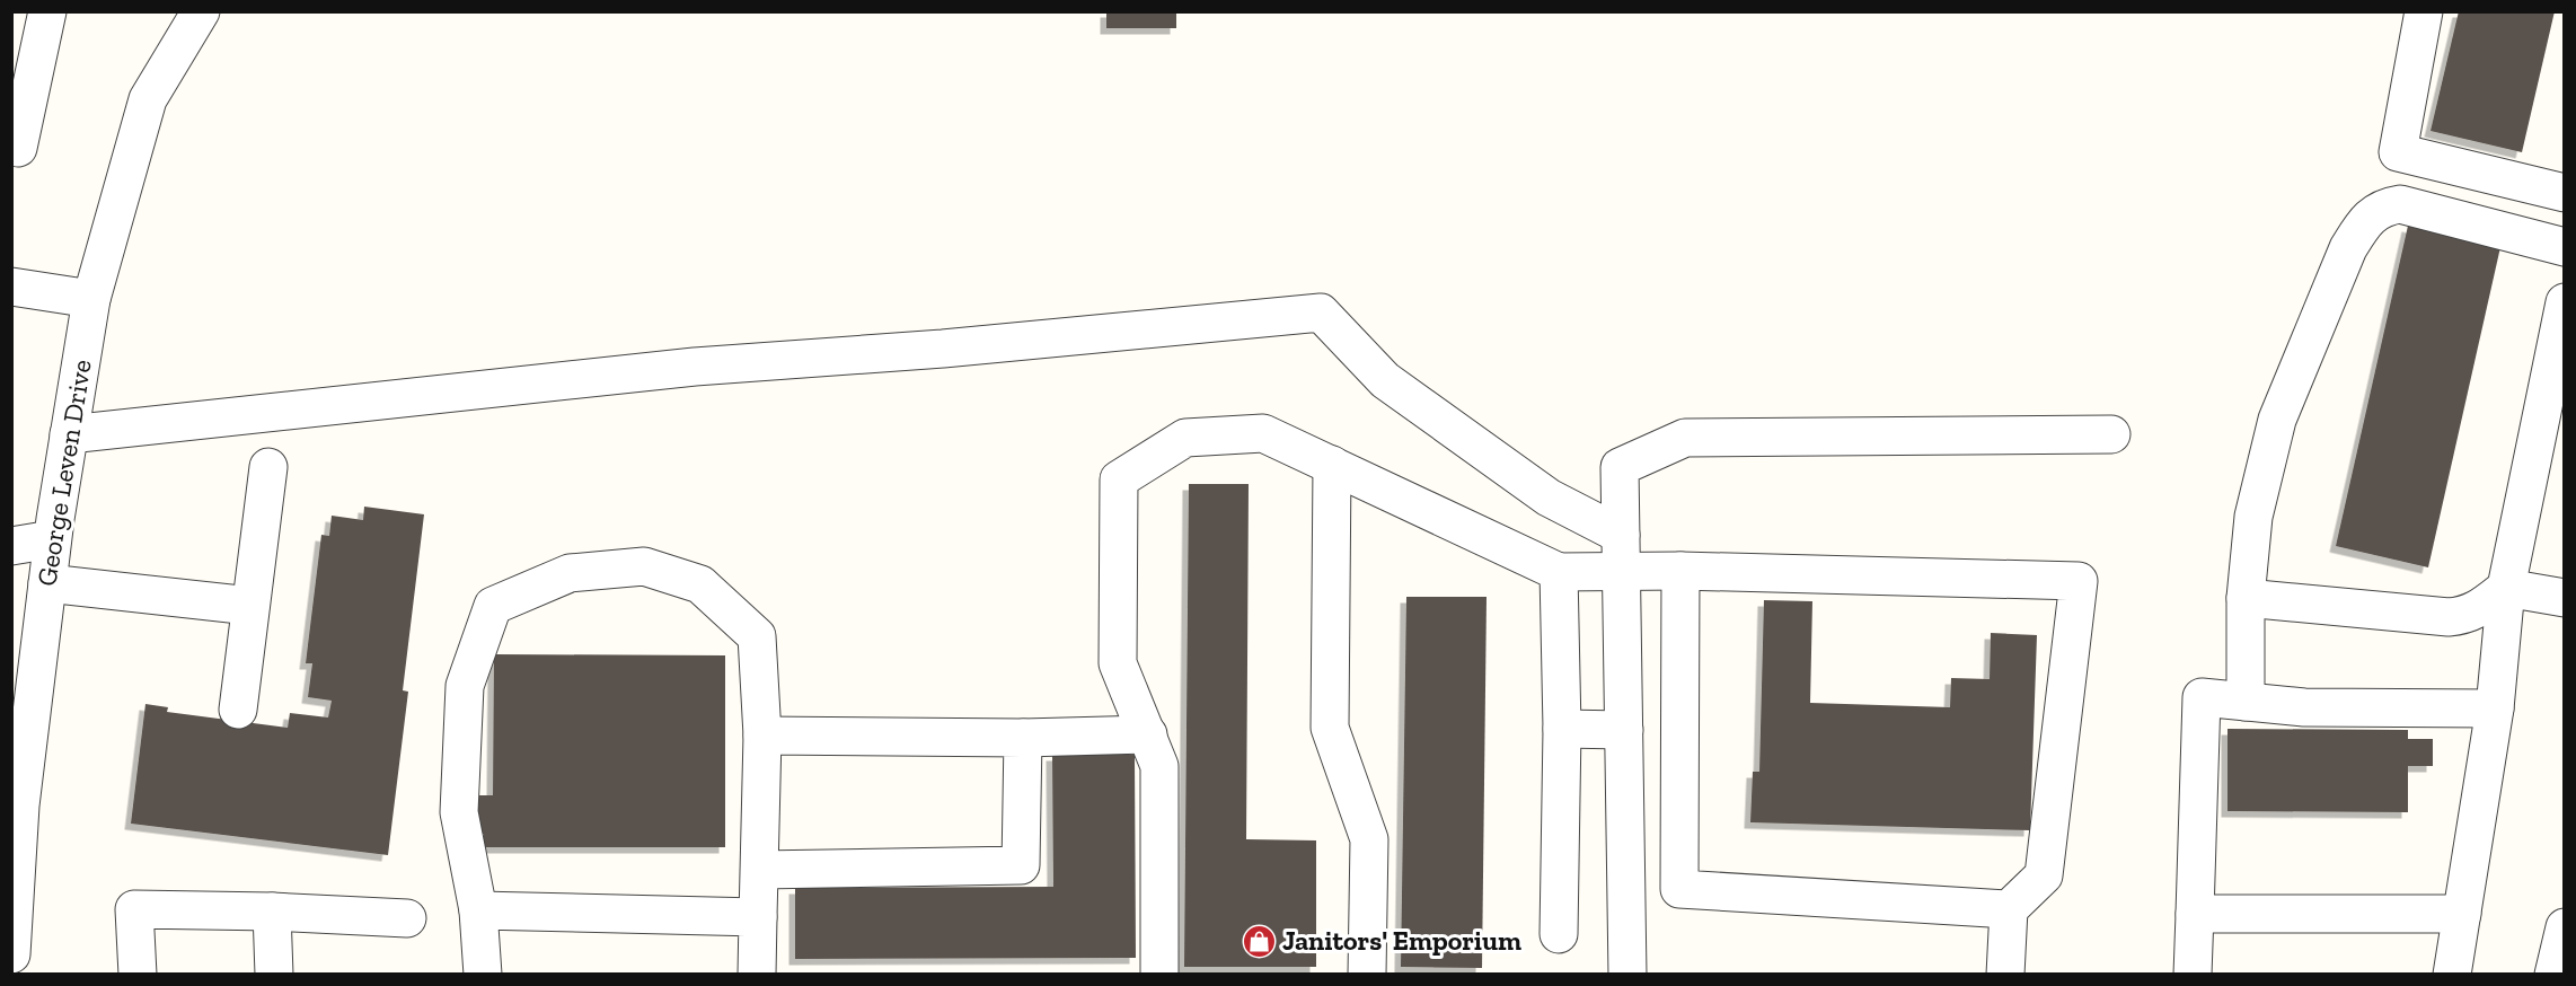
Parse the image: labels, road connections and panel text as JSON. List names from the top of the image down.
{
  "streets": {
    "street": ["George Leven Drive"]
  },
  "places": {
    "shop": ["Janitors' Emporium"]
  }
}
